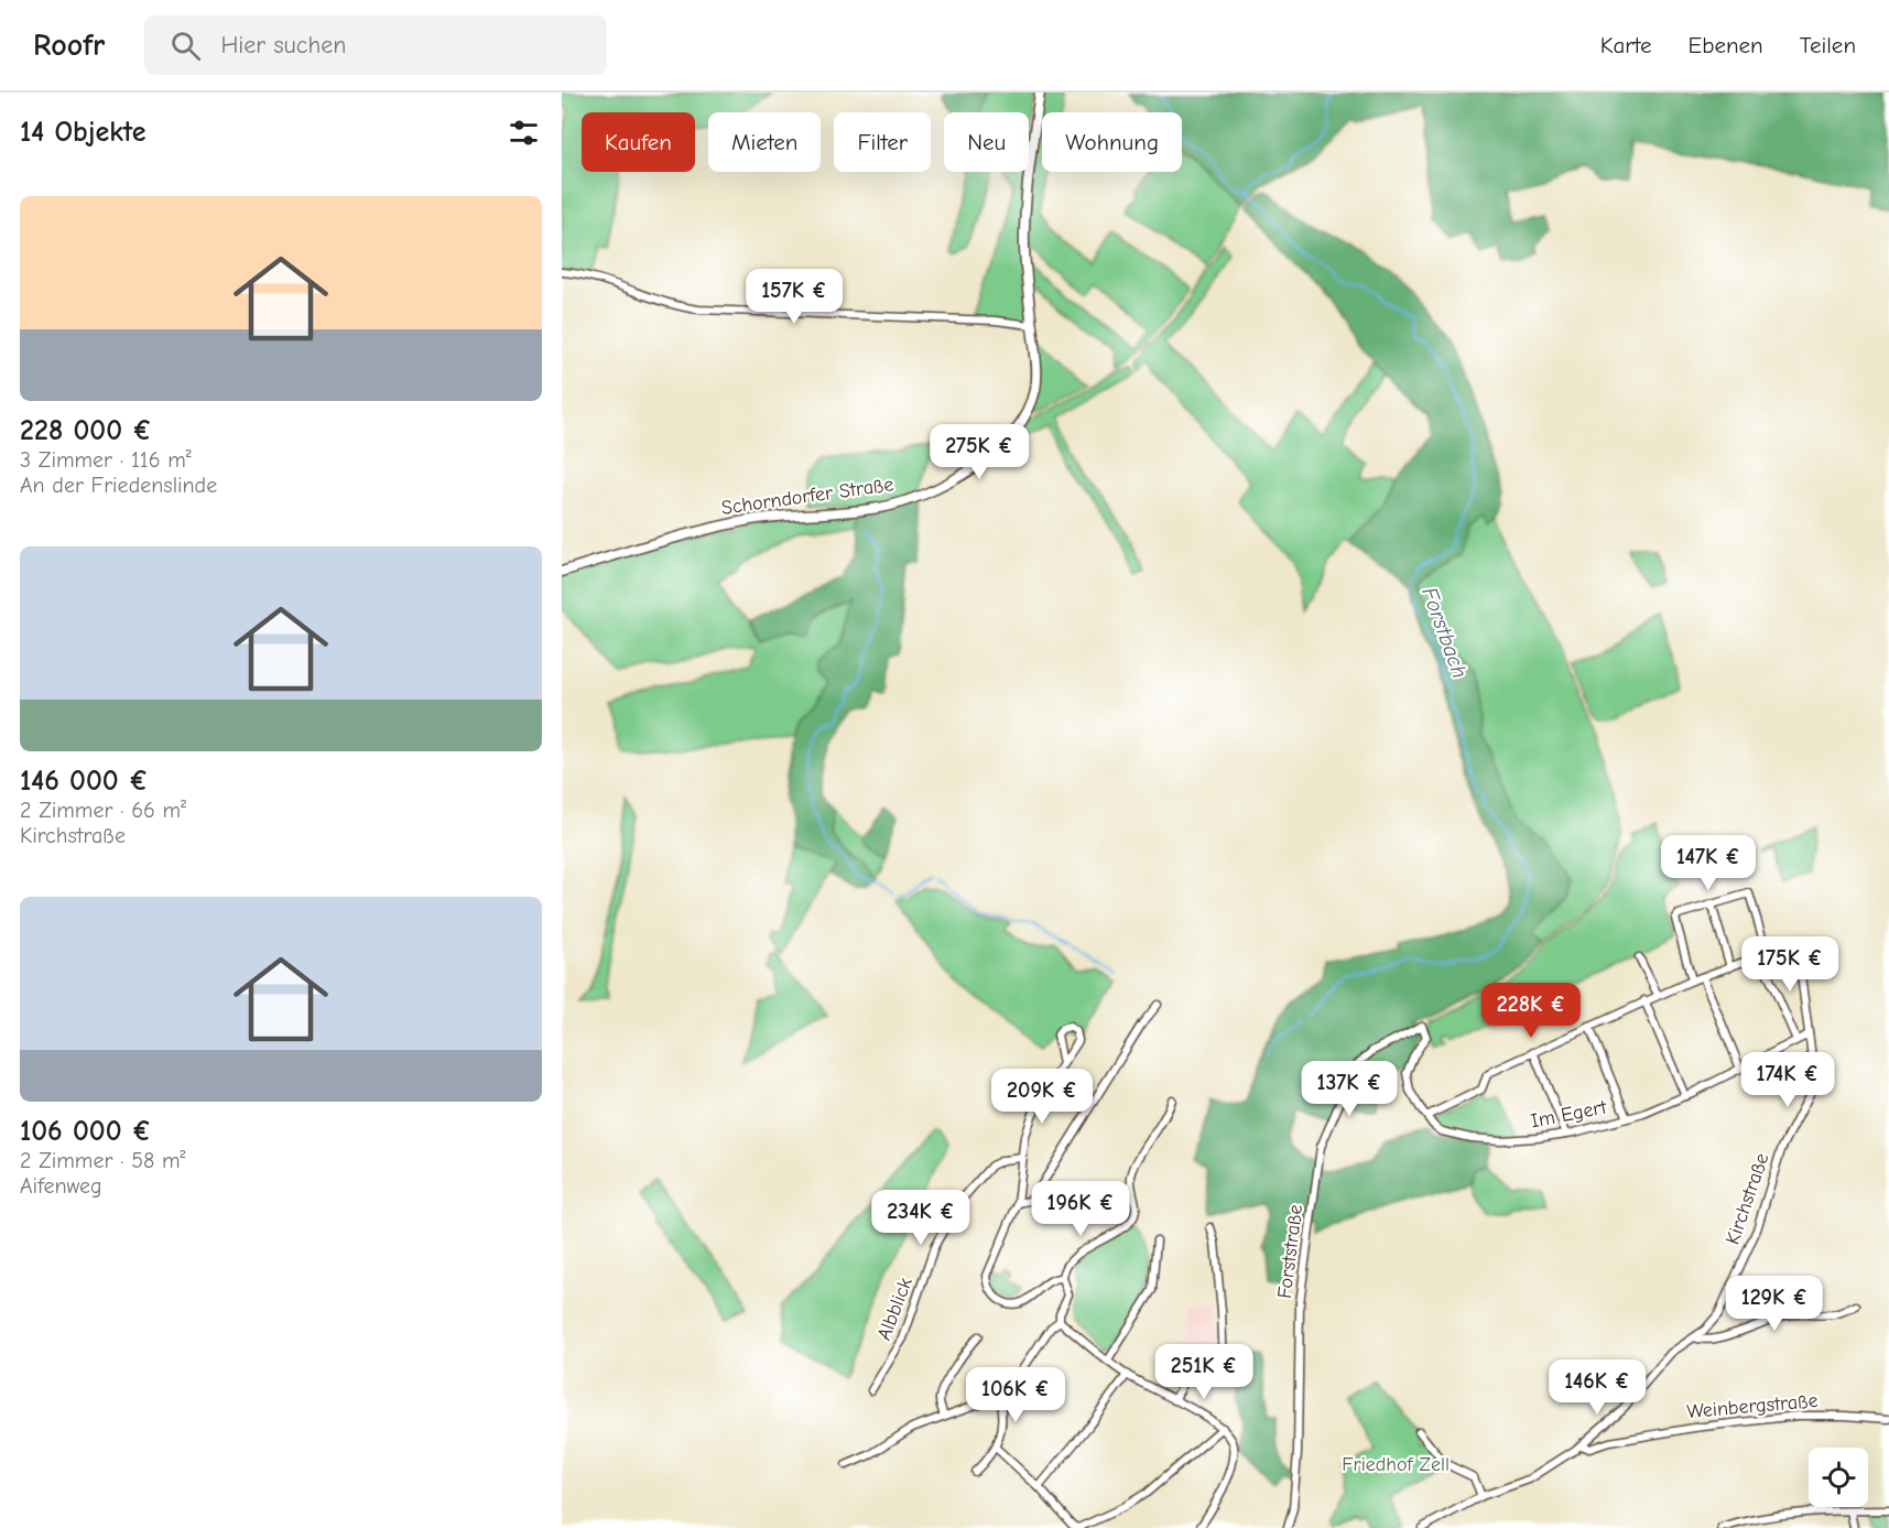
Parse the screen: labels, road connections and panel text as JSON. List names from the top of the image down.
{
  "streets": {
    "main road": ["Schorndorfer Straße"],
    "street": [
      "Im Egert",
      "Kirchstraße",
      "Forststraße",
      "Albblick",
      "Weinbergstraße"
    ]
  },
  "crossings": [
    ["Im Egert", "Kirchstraße"],
    ["Im Egert", "Forststraße"],
    ["Kirchstraße", "Weinbergstraße"]
  ],
  "water": ["Forstbach"],
  "parks": ["Friedhof Zell"],
  "page": {
    "header": "Roofr",
    "search": "Hier suchen",
    "nav": ["Karte", "Ebenen", "Teilen"],
    "heading": "14 Objekte",
    "chip": [
      "Kaufen",
      "Mieten",
      "Filter",
      "Neu",
      "Wohnung"
    ],
    "list": [
      {
        "name": "228 000 €",
        "note": "3 Zimmer · 116 m² · An der Friedenslinde"
      },
      {
        "name": "146 000 €",
        "note": "2 Zimmer · 66 m² · Kirchstraße"
      },
      {
        "name": "106 000 €",
        "note": "2 Zimmer · 58 m² · Aifenweg"
      }
    ],
    "price": [
      "157K €",
      "275K €",
      "147K €",
      "175K €",
      "228K €",
      "174K €",
      "137K €",
      "209K €",
      "196K €",
      "234K €",
      "129K €",
      "251K €",
      "146K €",
      "106K €"
    ]
  }
}
